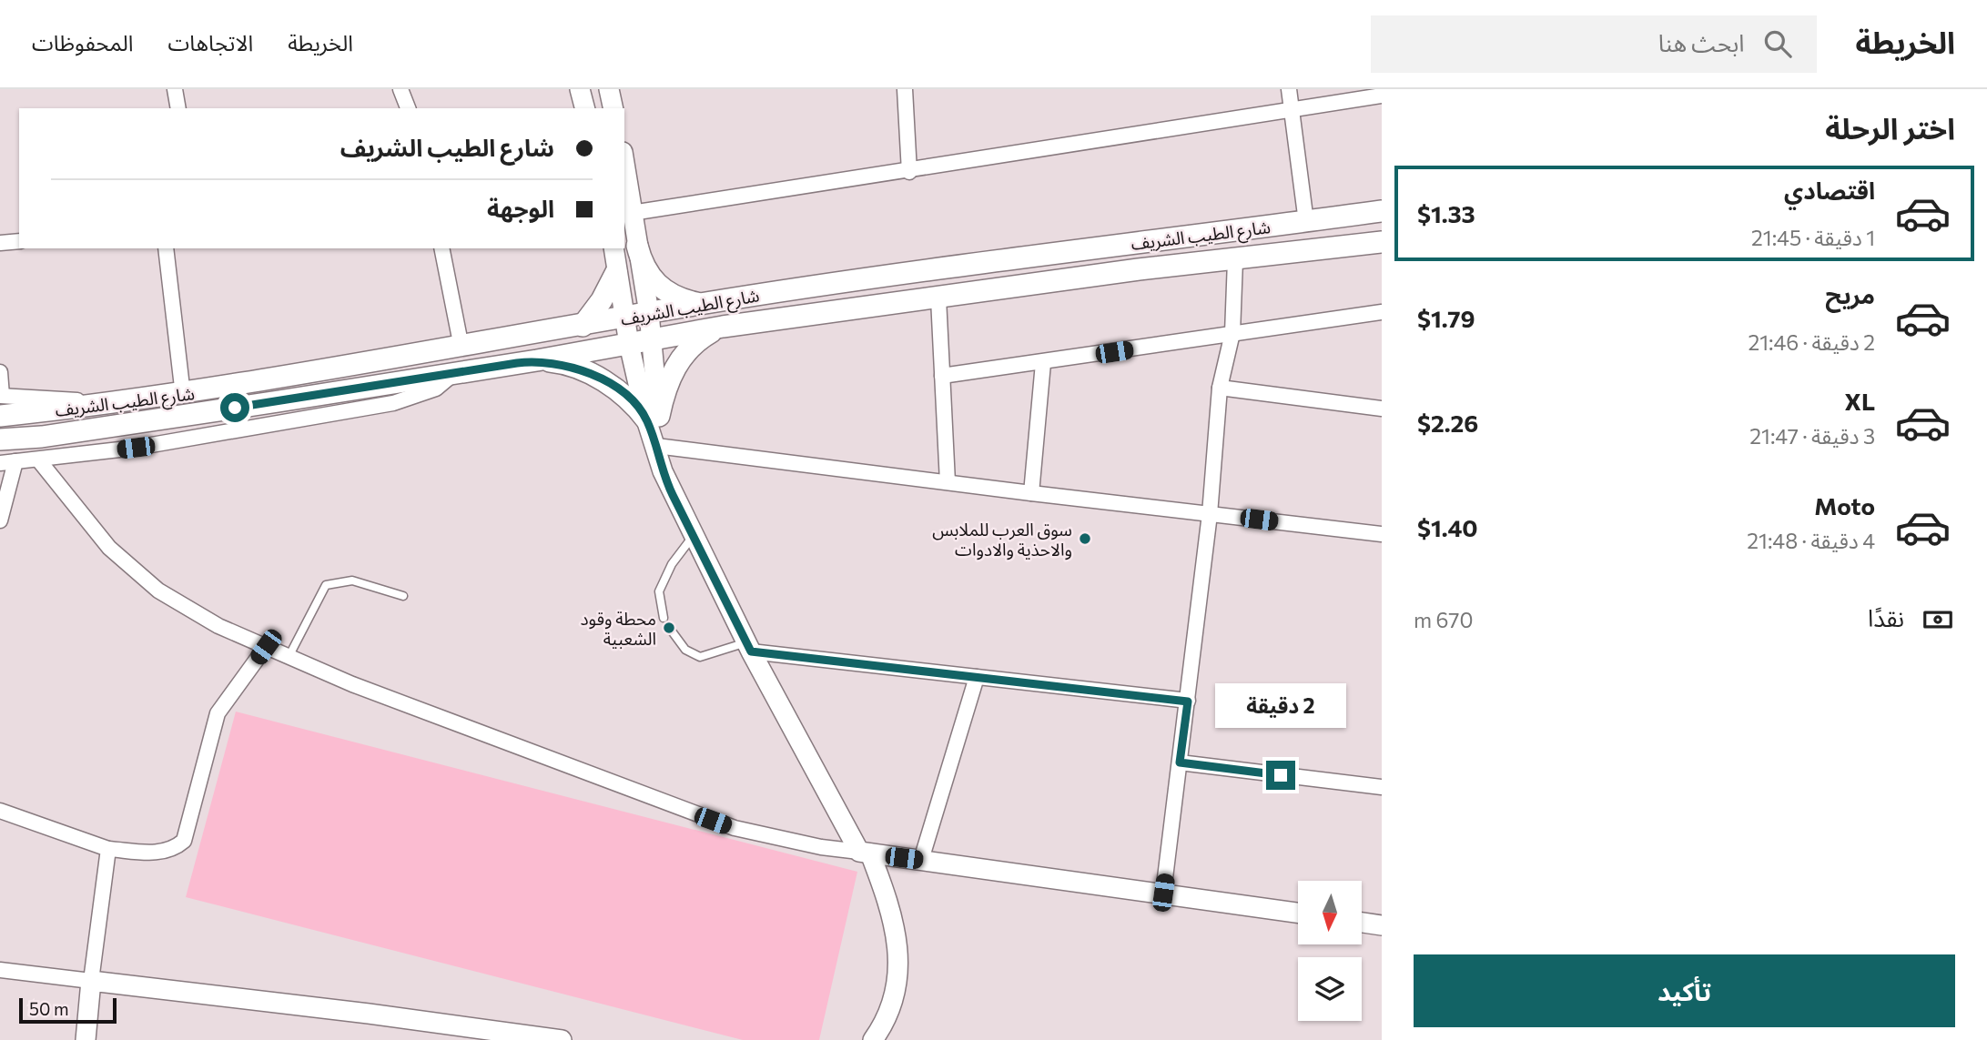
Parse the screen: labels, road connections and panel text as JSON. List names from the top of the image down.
{
  "streets": {
    "main road": ["شارع الطيب الشريف"]
  },
  "places": ["سوق العرب للملابس والاحذية والادوات", "محطة وقود الشعبية"],
  "scale_bar": "50 m",
  "north": "bottom",
  "page": {
    "header": "الخريطة",
    "search": "ابحث هنا",
    "nav": ["الخريطة", "الاتجاهات", "المحفوظات"],
    "heading": "اختر الرحلة",
    "banner": ["شارع الطيب الشريف", "الوجهة"],
    "list": [
      {
        "name": "اقتصادي",
        "note": "1 دقيقة · 21:45",
        "value": "$1.33"
      },
      {
        "name": "مريح",
        "note": "2 دقيقة · 21:46",
        "value": "$1.79"
      },
      {
        "name": "XL",
        "note": "3 دقيقة · 21:47",
        "value": "$2.26"
      },
      {
        "name": "Moto",
        "note": "4 دقيقة · 21:48",
        "value": "$1.40"
      }
    ],
    "pay": ["نقدًا", "670 m"],
    "bubble": "2 دقيقة",
    "buttons": "تأكيد",
    "scale": "50 m"
  }
}
